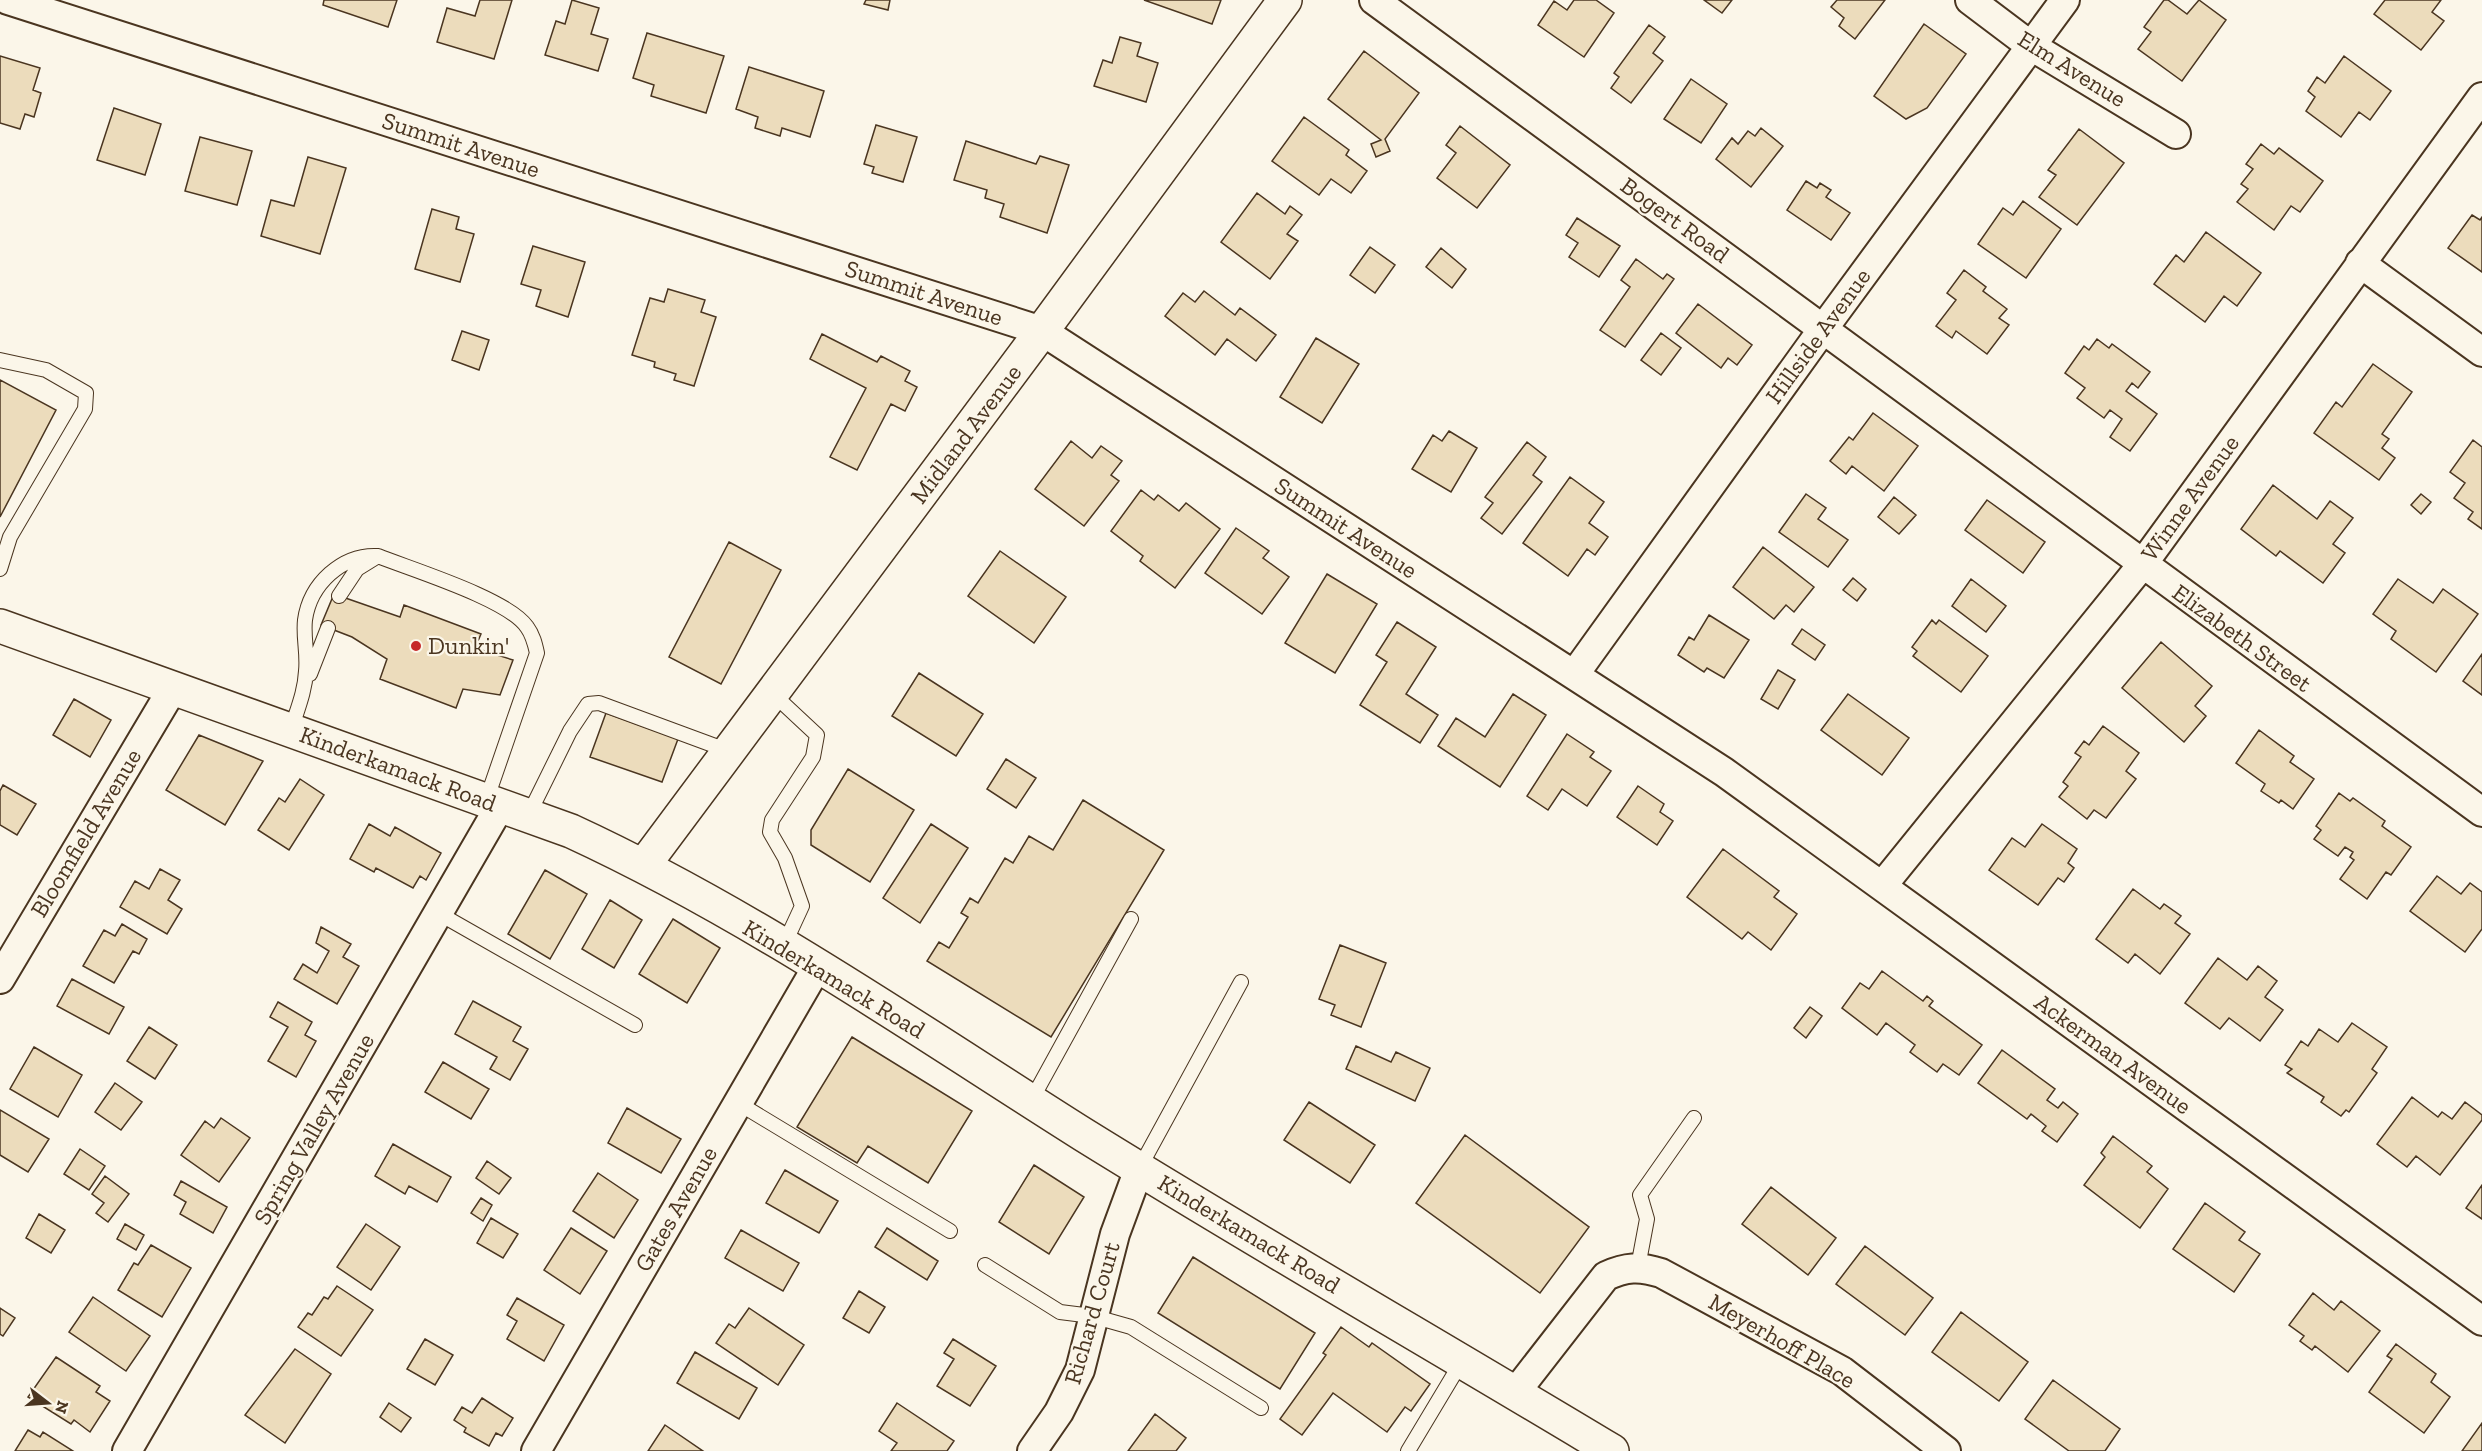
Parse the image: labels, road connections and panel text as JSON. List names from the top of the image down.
{
  "streets": {
    "main road": ["Midland Avenue", "Kinderkamack Road"],
    "street": [
      "Elm Avenue",
      "Summit Avenue",
      "Bogert Road",
      "Hillside Avenue",
      "Winne Avenue",
      "Elizabeth Street",
      "Bloomfield Avenue",
      "Ackerman Avenue",
      "Spring Valley Avenue",
      "Gates Avenue",
      "Richard Court",
      "Meyerhoff Place"
    ]
  },
  "crossings": [
    ["Elm Avenue", "Hillside Avenue"],
    ["Summit Avenue", "Hillside Avenue"],
    ["Summit Avenue", "Midland Avenue"],
    ["Summit Avenue", "Ackerman Avenue"],
    ["Bogert Road", "Hillside Avenue"],
    ["Bogert Road", "Elizabeth Street"],
    ["Midland Avenue", "Kinderkamack Road"],
    ["Winne Avenue", "Elizabeth Street"],
    ["Winne Avenue", "Ackerman Avenue"],
    ["Kinderkamack Road", "Bloomfield Avenue"],
    ["Kinderkamack Road", "Spring Valley Avenue"],
    ["Kinderkamack Road", "Gates Avenue"],
    ["Kinderkamack Road", "Richard Court"]
  ],
  "places": ["Dunkin'"],
  "north": "right"
}
